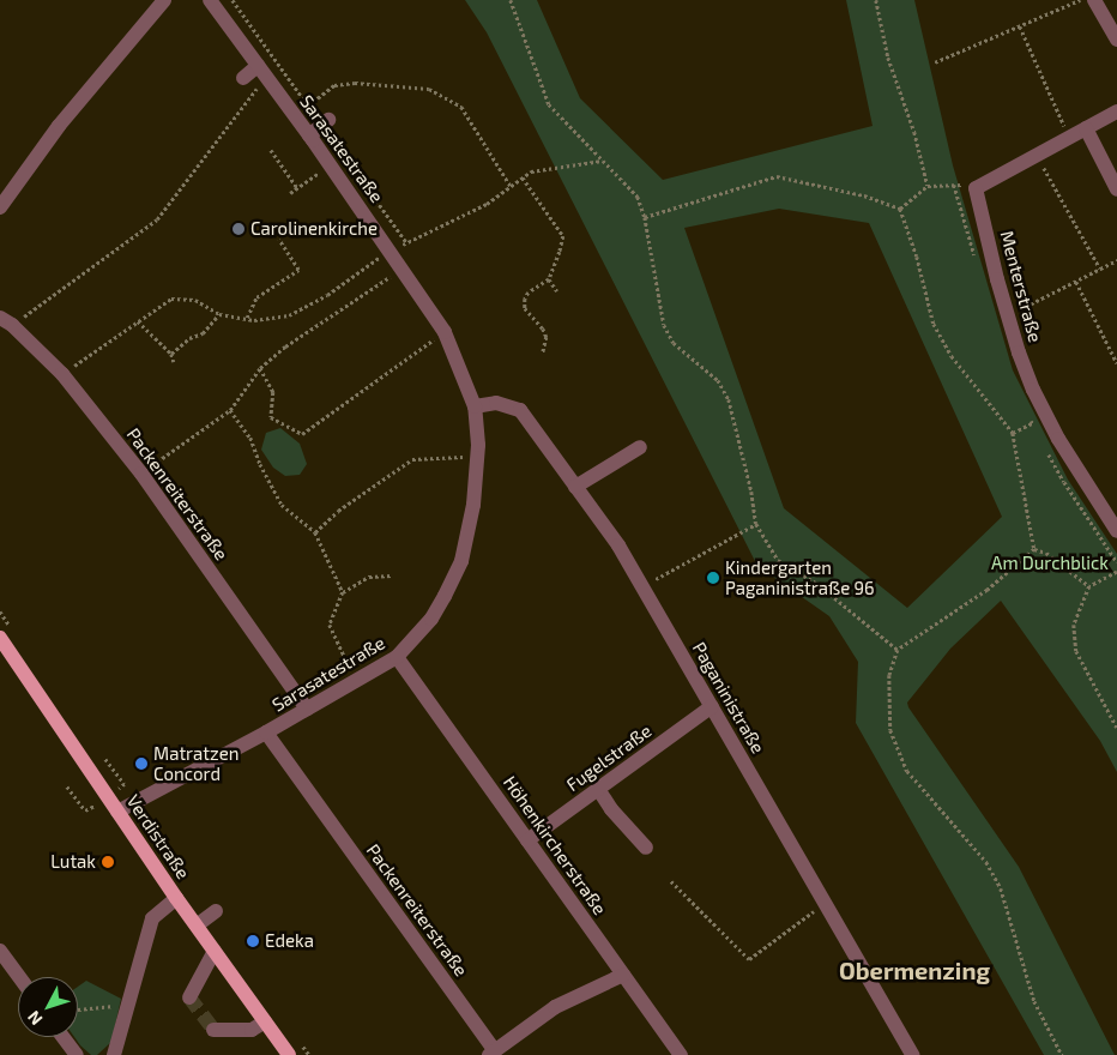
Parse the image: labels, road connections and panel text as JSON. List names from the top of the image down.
{
  "streets": {
    "main road": ["Verdistraße"],
    "street": [
      "Sarasatestraße",
      "Menterstraße",
      "Packenreiterstraße",
      "Paganinistraße",
      "Fugelstraße",
      "Höhenkircherstraße"
    ]
  },
  "crossings": [
    ["Sarasatestraße", "Packenreiterstraße"],
    ["Sarasatestraße", "Paganinistraße"],
    ["Sarasatestraße", "Verdistraße"],
    ["Sarasatestraße", "Höhenkircherstraße"],
    ["Paganinistraße", "Fugelstraße"],
    ["Fugelstraße", "Höhenkircherstraße"]
  ],
  "districts": ["Obermenzing"],
  "parks": ["Am Durchblick"],
  "places": [
    "Carolinenkirche",
    "Kindergarten Paganinistraße 96",
    "Matratzen Concord",
    "Lutak",
    "Edeka"
  ],
  "north": "bottom left"
}
